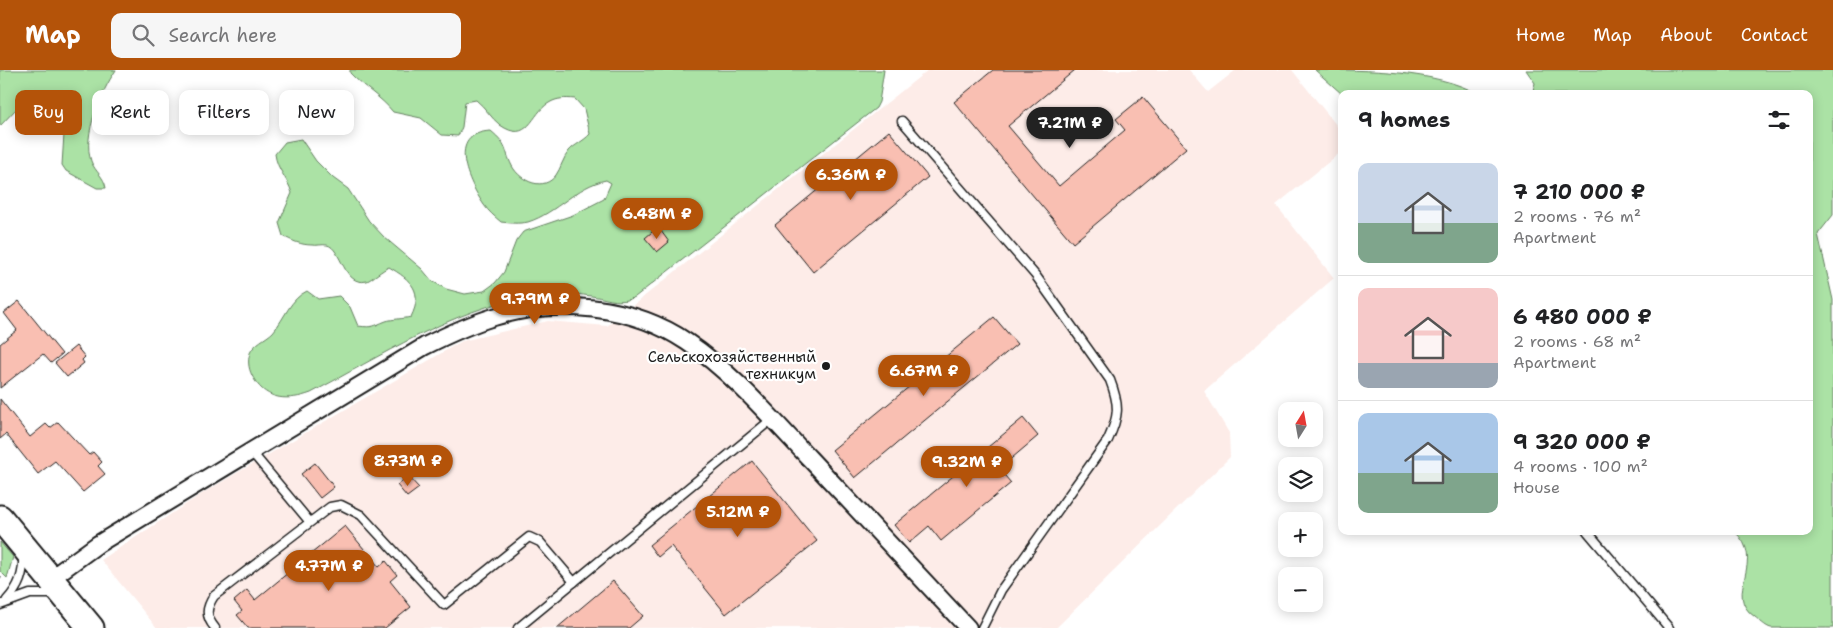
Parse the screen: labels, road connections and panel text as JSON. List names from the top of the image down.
{
  "places": ["Сельскохозяйственный техникум"],
  "north": "top",
  "page": {
    "header": "Map",
    "search": "Search here",
    "nav": [
      "Home",
      "Map",
      "About",
      "Contact"
    ],
    "chip": [
      "Buy",
      "Rent",
      "Filters",
      "New"
    ],
    "heading": "9 homes",
    "price": [
      "7.21M ₽",
      "6.36M ₽",
      "6.48M ₽",
      "9.79M ₽",
      "6.67M ₽",
      "8.73M ₽",
      "9.32M ₽",
      "5.12M ₽",
      "4.77M ₽"
    ],
    "list": [
      {
        "name": "7 210 000 ₽",
        "note": "2 rooms · 76 m² · Apartment"
      },
      {
        "name": "6 480 000 ₽",
        "note": "2 rooms · 68 m² · Apartment"
      },
      {
        "name": "9 320 000 ₽",
        "note": "4 rooms · 100 m² · House"
      }
    ],
    "map_buttons": ["+", "−"]
  }
}
